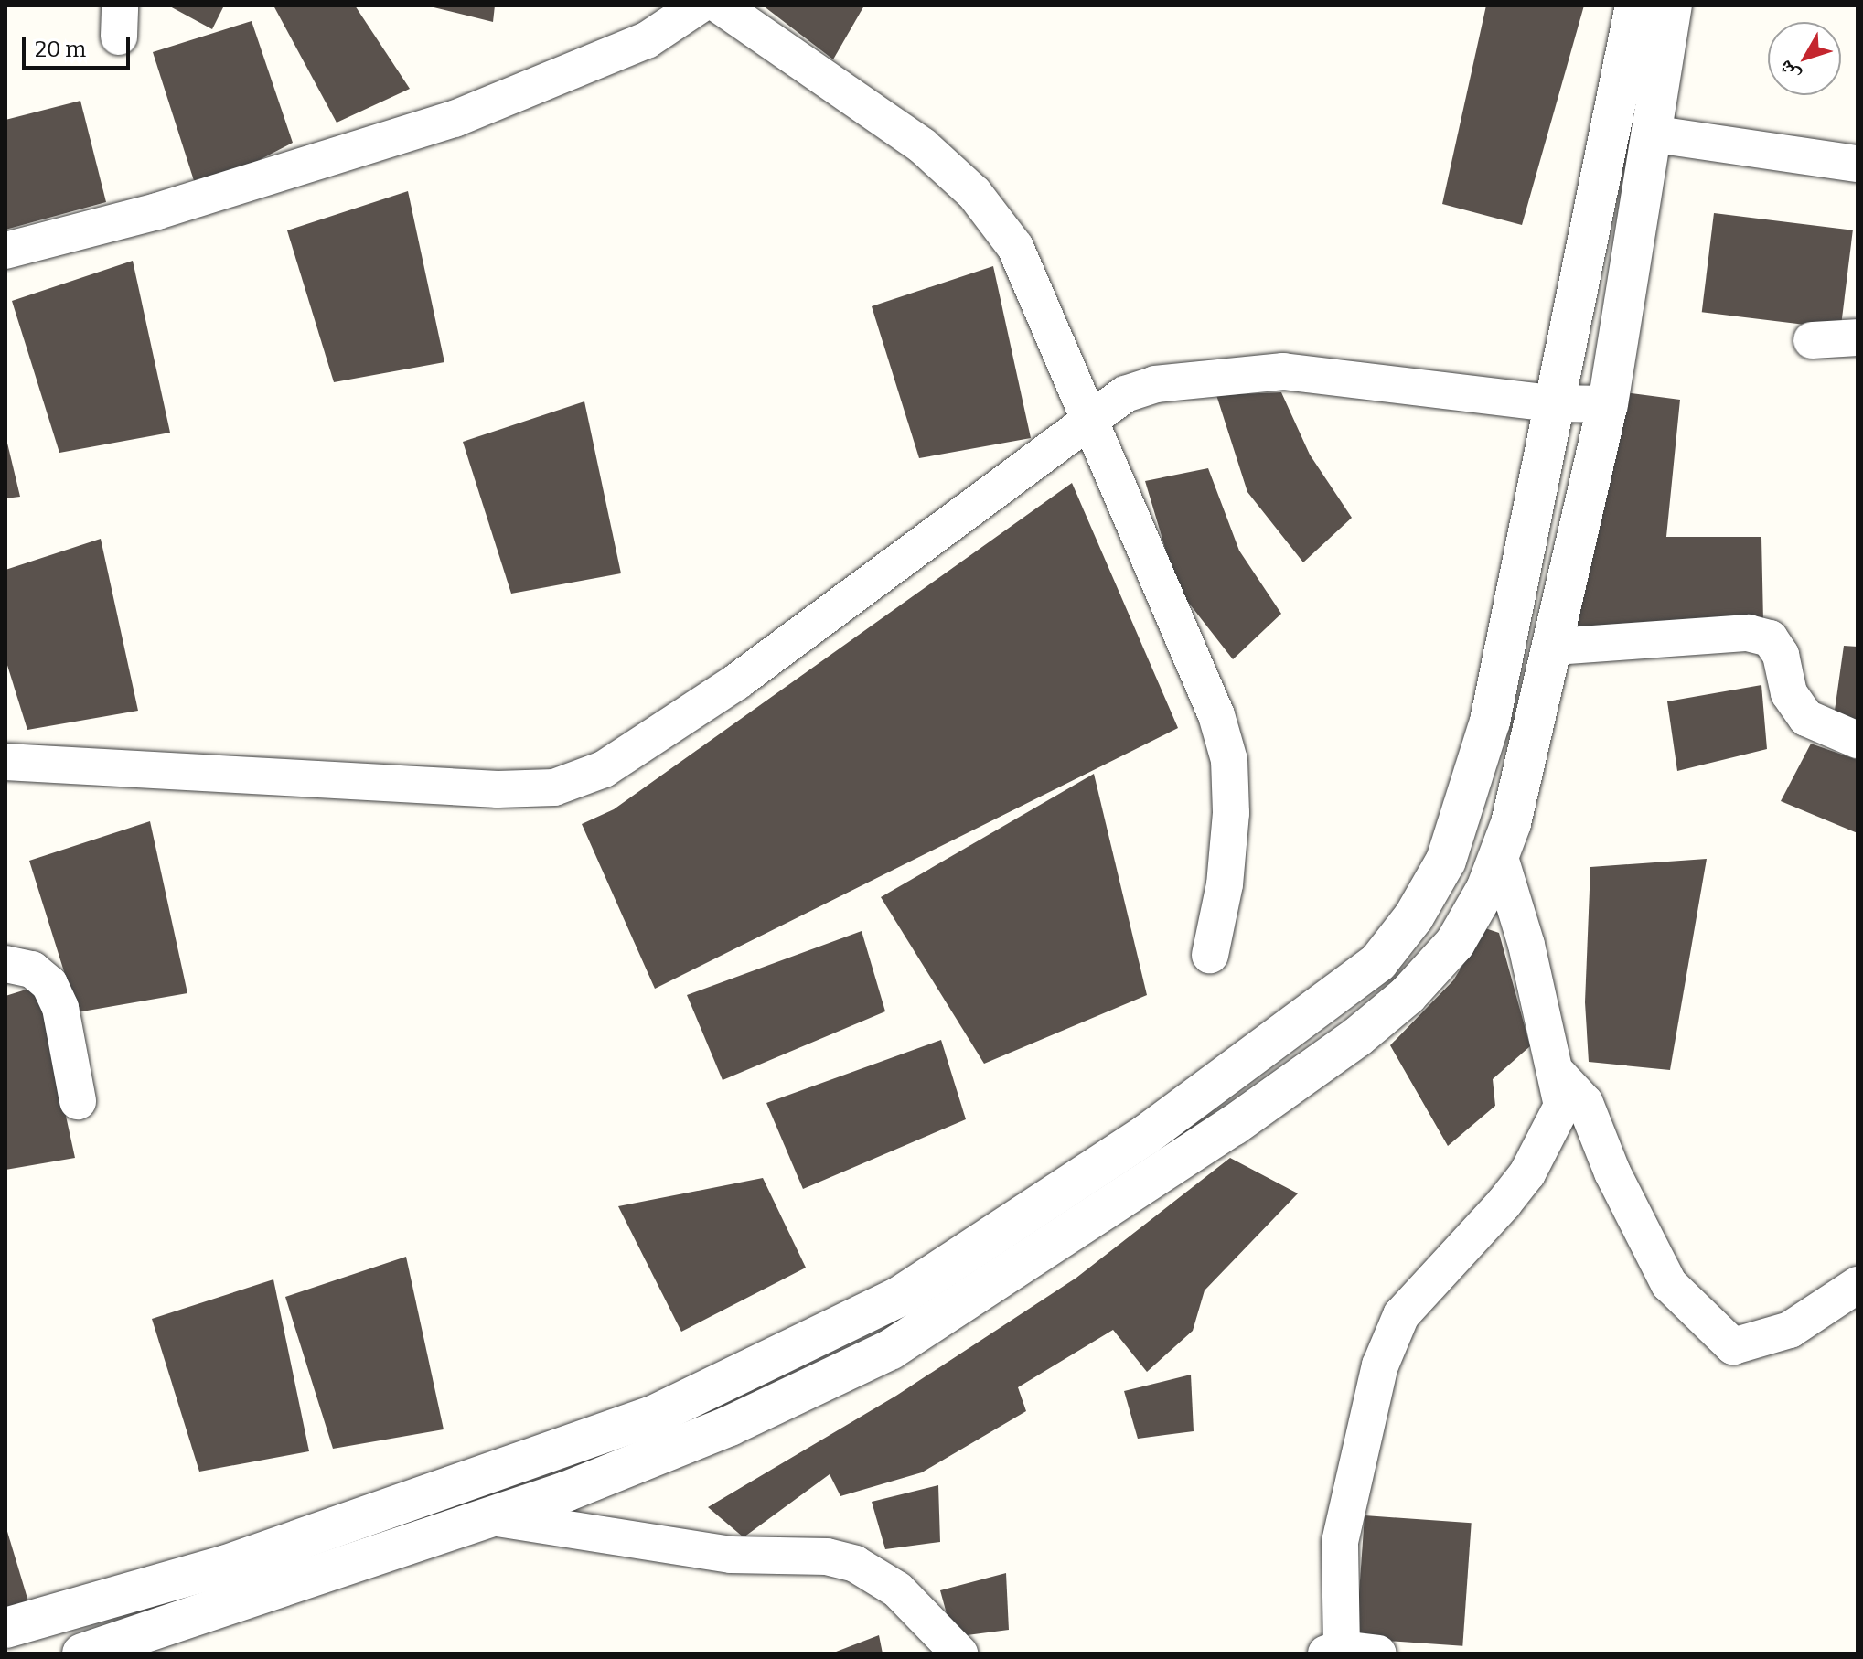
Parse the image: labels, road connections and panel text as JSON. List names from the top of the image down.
{
  "scale_bar": "20 m",
  "north": "bottom left"
}
